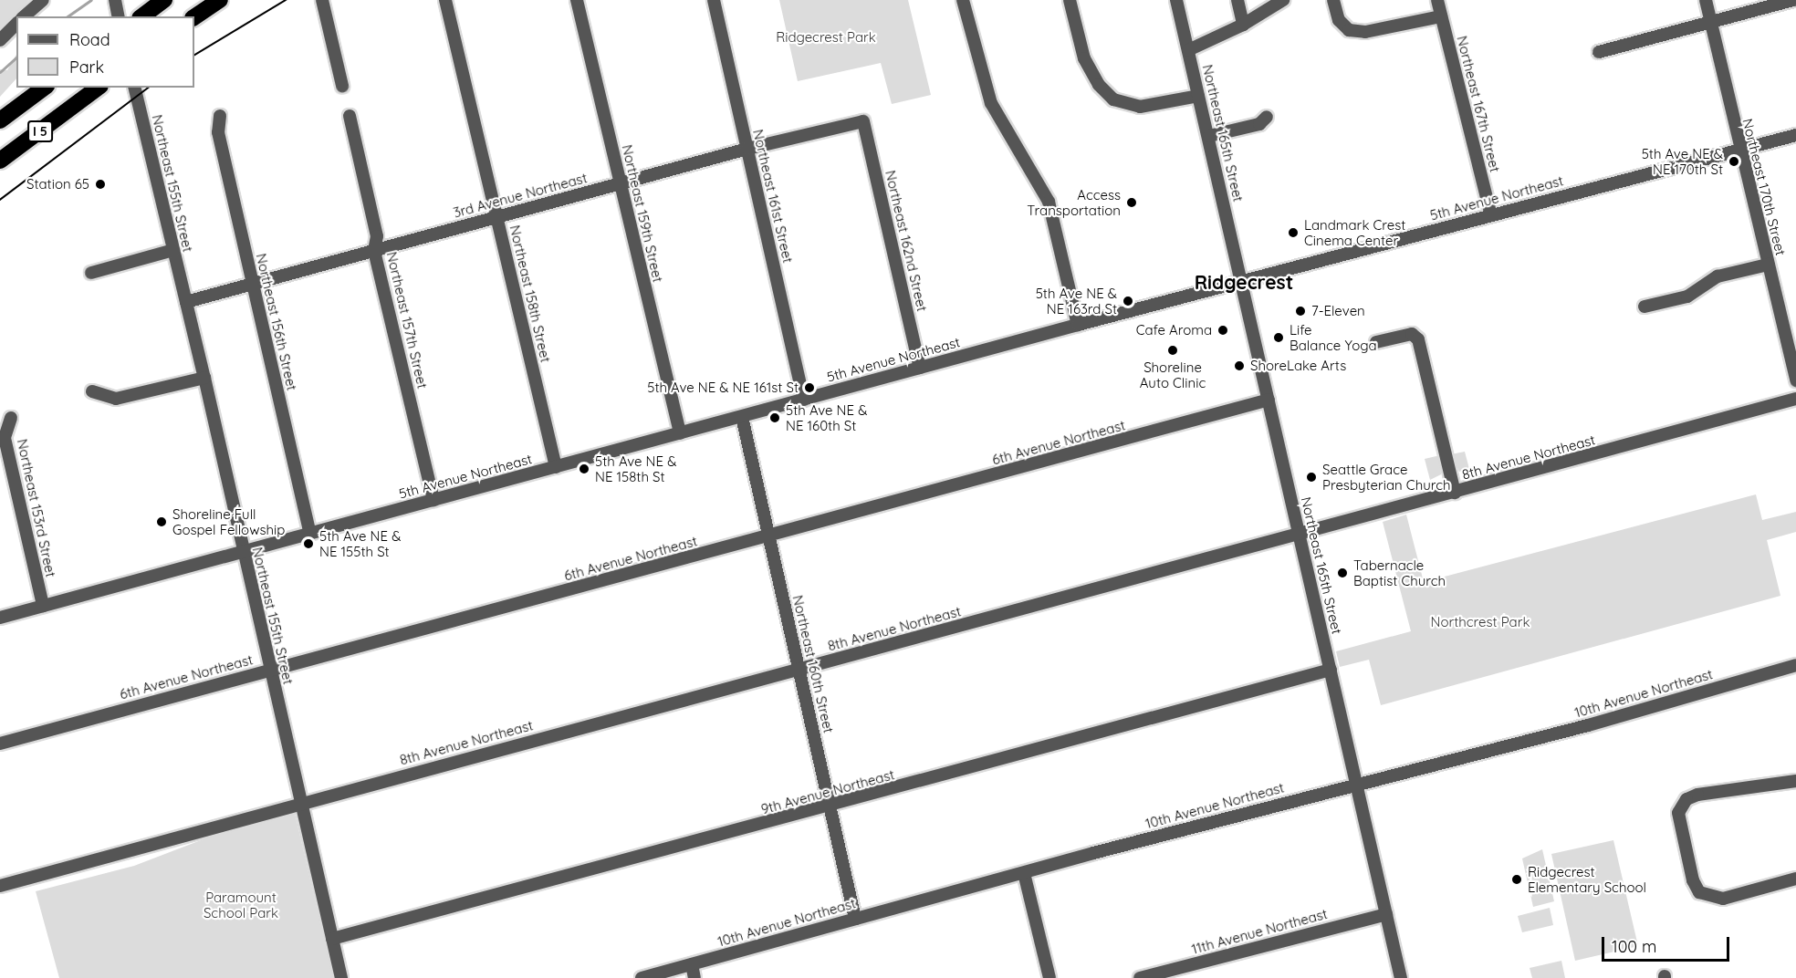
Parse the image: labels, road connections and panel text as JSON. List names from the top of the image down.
{
  "streets": {
    "highway": ["I 5"],
    "street": [
      "Northeast 167th Street",
      "Northeast 165th Street",
      "Northeast 155th Street",
      "Northeast 170th Street",
      "3rd Avenue Northeast",
      "Northeast 161st Street",
      "5th Avenue Northeast",
      "Northeast 159th Street",
      "Northeast 162nd Street",
      "Northeast 158th Street",
      "Northeast 157th Street",
      "Northeast 156th Street",
      "6th Avenue Northeast",
      "8th Avenue Northeast",
      "Northeast 153rd Street",
      "Northeast 160th Street",
      "10th Avenue Northeast",
      "9th Avenue Northeast",
      "11th Avenue Northeast"
    ]
  },
  "crossings": [
    ["Northeast 167th Street", "5th Avenue Northeast"],
    ["Northeast 165th Street", "5th Avenue Northeast"],
    ["Northeast 165th Street", "6th Avenue Northeast"],
    ["Northeast 165th Street", "8th Avenue Northeast"],
    ["Northeast 165th Street", "10th Avenue Northeast"],
    ["Northeast 165th Street", "9th Avenue Northeast"],
    ["Northeast 165th Street", "11th Avenue Northeast"],
    ["Northeast 155th Street", "3rd Avenue Northeast"],
    ["Northeast 155th Street", "5th Avenue Northeast"],
    ["Northeast 155th Street", "6th Avenue Northeast"],
    ["Northeast 155th Street", "8th Avenue Northeast"],
    ["Northeast 155th Street", "9th Avenue Northeast"],
    ["Northeast 170th Street", "5th Avenue Northeast"],
    ["3rd Avenue Northeast", "Northeast 161st Street"],
    ["3rd Avenue Northeast", "Northeast 159th Street"],
    ["3rd Avenue Northeast", "Northeast 162nd Street"],
    ["3rd Avenue Northeast", "Northeast 158th Street"],
    ["3rd Avenue Northeast", "Northeast 157th Street"],
    ["3rd Avenue Northeast", "Northeast 156th Street"],
    ["Northeast 161st Street", "5th Avenue Northeast"],
    ["5th Avenue Northeast", "Northeast 159th Street"],
    ["5th Avenue Northeast", "Northeast 162nd Street"],
    ["5th Avenue Northeast", "Northeast 158th Street"],
    ["5th Avenue Northeast", "Northeast 157th Street"],
    ["5th Avenue Northeast", "Northeast 156th Street"],
    ["5th Avenue Northeast", "Northeast 153rd Street"],
    ["5th Avenue Northeast", "Northeast 160th Street"],
    ["6th Avenue Northeast", "Northeast 160th Street"],
    ["8th Avenue Northeast", "Northeast 160th Street"],
    ["Northeast 160th Street", "10th Avenue Northeast"],
    ["Northeast 160th Street", "9th Avenue Northeast"]
  ],
  "districts": ["Ridgecrest"],
  "parks": ["Ridgecrest Park", "Northcrest Park", "Paramount School Park"],
  "places": [
    "5th Ave NE & NE 170th St",
    "Station 65",
    "Access Transportation",
    "Landmark Crest Cinema Center",
    "5th Ave NE & NE 163rd St",
    "7-Eleven",
    "Cafe Aroma",
    "Life Balance Yoga",
    "Shoreline Auto Clinic",
    "ShoreLake Arts",
    "5th Ave NE & NE 161st St",
    "5th Ave NE & NE 160th St",
    "5th Ave NE & NE 158th St",
    "Seattle Grace Presbyterian Church",
    "Shoreline Full Gospel Fellowship",
    "5th Ave NE & NE 155th St",
    "Tabernacle Baptist Church",
    "Ridgecrest Elementary School"
  ],
  "legend": ["Road", "Park"],
  "scale_bar": "100 m"
}
